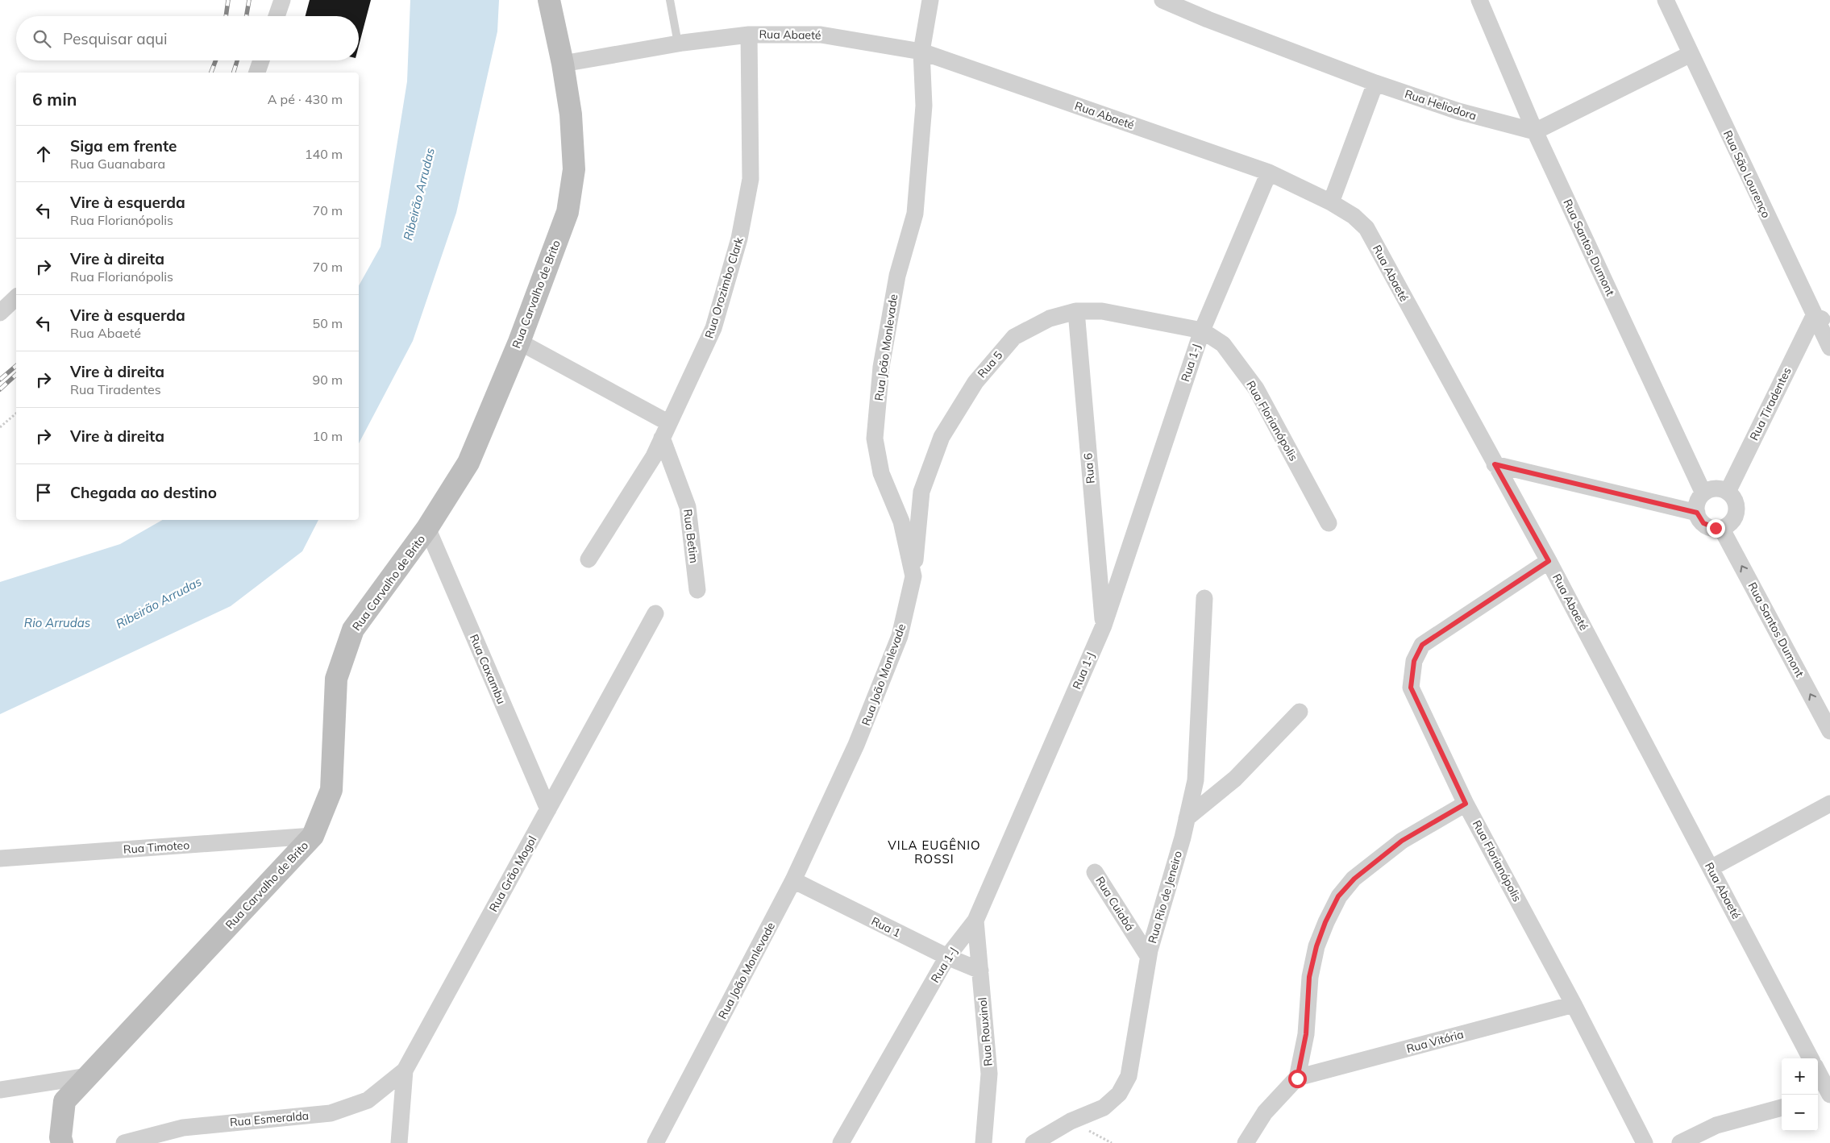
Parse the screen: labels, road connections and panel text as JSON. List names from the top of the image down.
{
  "streets": {
    "street": [
      "Rua Abaeté",
      "Rua Heliodora",
      "Rua São Lourenço",
      "Rua Santos Dumont",
      "Rua Orozimbo Clark",
      "Rua Carvalho de Brito",
      "Rua João Monlevade",
      "Rua 1-J",
      "Rua 5",
      "Rua Tiradentes",
      "Rua Florianópolis",
      "Rua 6",
      "Rua Betim",
      "Rua Caxambu",
      "Rua Timoteo",
      "Rua Grão Mogol",
      "Rua Rio de Jeneiro",
      "Rua Cuiabá",
      "Rua 1",
      "Rua Rouxinol",
      "Rua Vitória",
      "Rua Esmeralda"
    ]
  },
  "crossings": [
    ["Rua Abaeté", "Rua Orozimbo Clark"],
    ["Rua Abaeté", "Rua Carvalho de Brito"],
    ["Rua Abaeté", "Rua João Monlevade"],
    ["Rua Abaeté", "Rua 1-J"],
    ["Rua Abaeté", "Rua Florianópolis"],
    ["Rua Heliodora", "Rua Santos Dumont"],
    ["Rua São Lourenço", "Rua Tiradentes"],
    ["Rua Santos Dumont", "Rua Tiradentes"],
    ["Rua Orozimbo Clark", "Rua Betim"],
    ["Rua Carvalho de Brito", "Rua Caxambu"],
    ["Rua Carvalho de Brito", "Rua Timoteo"],
    ["Rua João Monlevade", "Rua 5"],
    ["Rua João Monlevade", "Rua 1"],
    ["Rua 1-J", "Rua 5"],
    ["Rua 1-J", "Rua Florianópolis"],
    ["Rua 1-J", "Rua 6"],
    ["Rua 1-J", "Rua 1"],
    ["Rua 1-J", "Rua Rouxinol"],
    ["Rua 5", "Rua Florianópolis"],
    ["Rua 5", "Rua 6"],
    ["Rua Florianópolis", "Rua Vitória"],
    ["Rua Caxambu", "Rua Grão Mogol"],
    ["Rua Grão Mogol", "Rua Esmeralda"],
    ["Rua Rio de Jeneiro", "Rua Cuiabá"],
    ["Rua 1", "Rua Rouxinol"]
  ],
  "districts": ["VILA EUGÊNIO ROSSI"],
  "water": ["Ribeirão Arrudas", "Rio Arrudas"],
  "page": {
    "search": "Pesquisar aqui",
    "heading": ["6 min", "A pé · 430 m"],
    "list": [
      ["Siga em frente", "Rua Guanabara", "140 m"],
      ["Vire à esquerda", "Rua Florianópolis", "70 m"],
      ["Vire à direita", "Rua Florianópolis", "70 m"],
      ["Vire à esquerda", "Rua Abaeté", "50 m"],
      ["Vire à direita", "Rua Tiradentes", "90 m"],
      ["Vire à direita", "10 m"],
      "Chegada ao destino"
    ],
    "map_buttons": ["+", "−"]
  }
}
